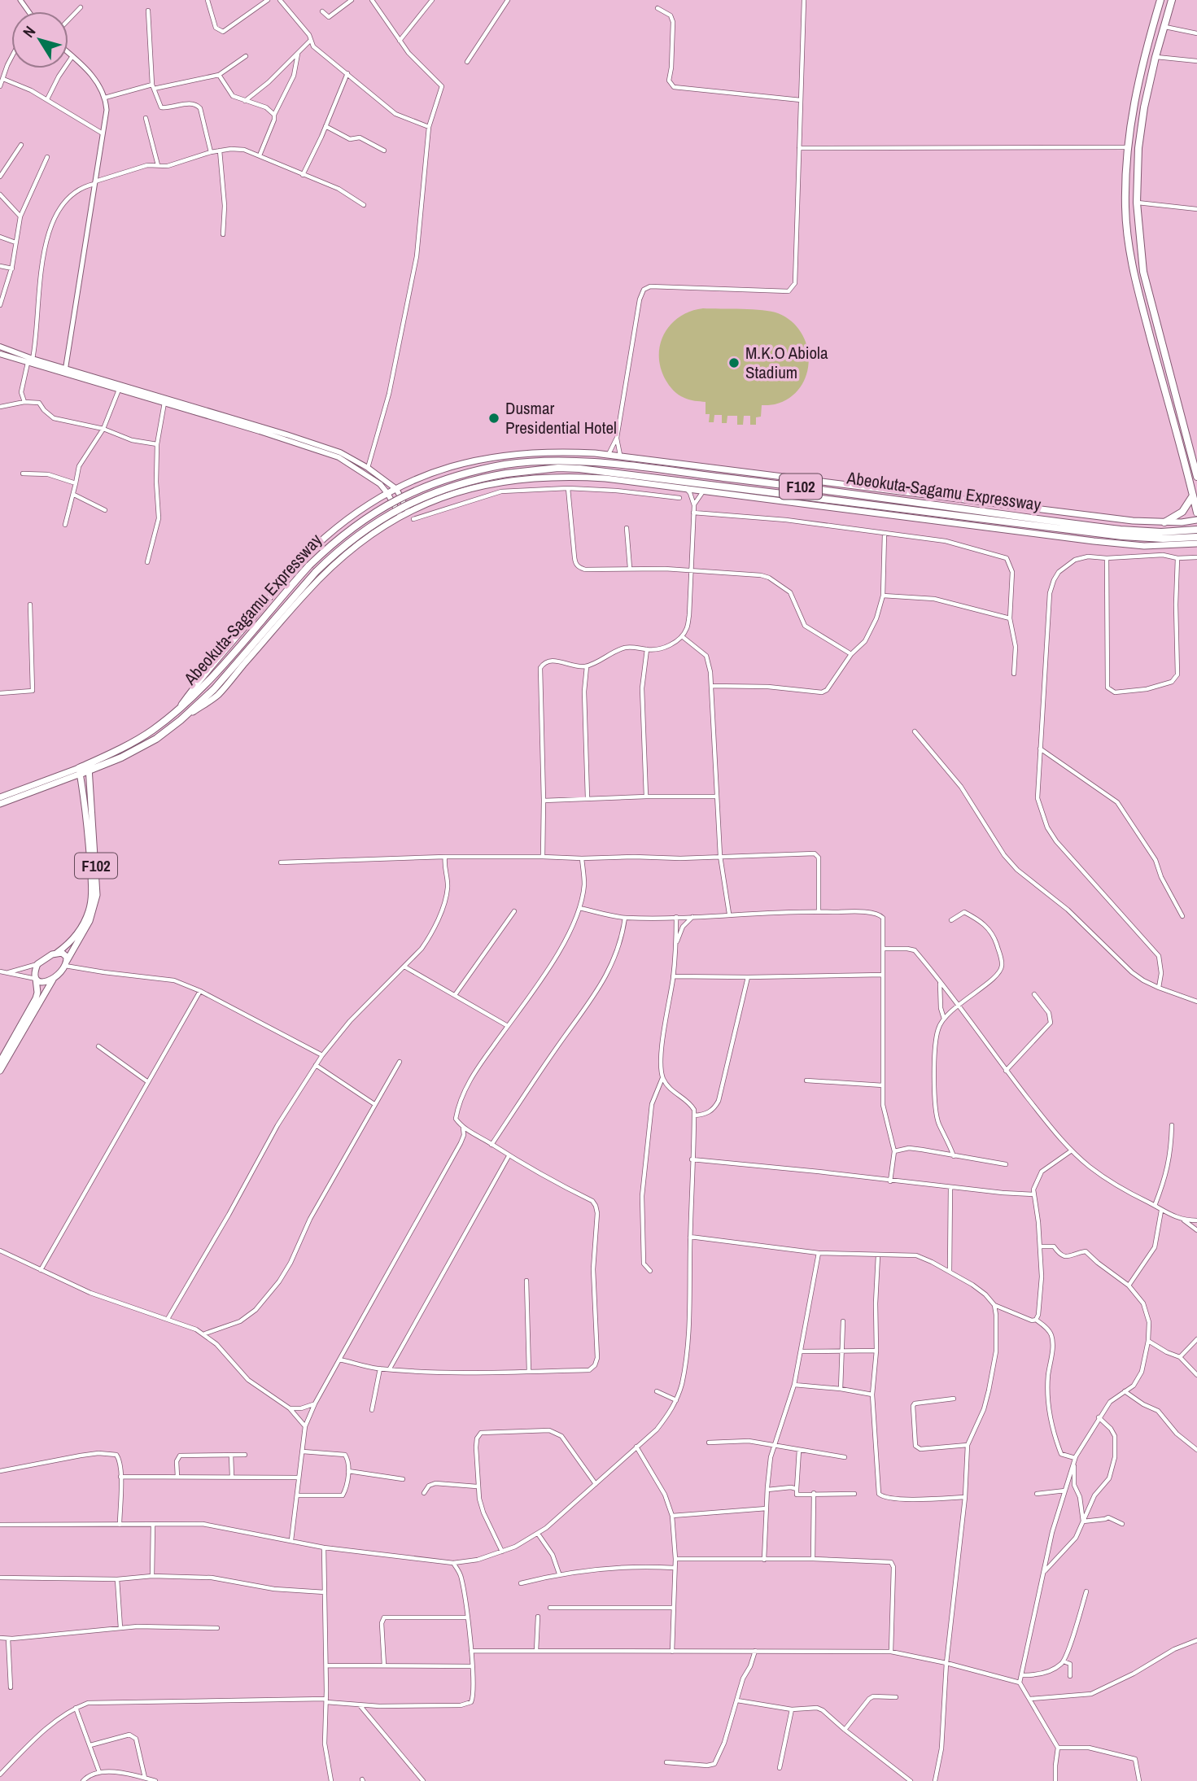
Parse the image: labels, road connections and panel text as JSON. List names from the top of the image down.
{
  "streets": {
    "highway": ["F102", "Abeokuta-Sagamu Expressway"]
  },
  "crossings": [
    ["F102", "Abeokuta-Sagamu Expressway"]
  ],
  "places": ["M.K.O Abiola Stadium", "Dusmar Presidential Hotel"],
  "north": "top left"
}
